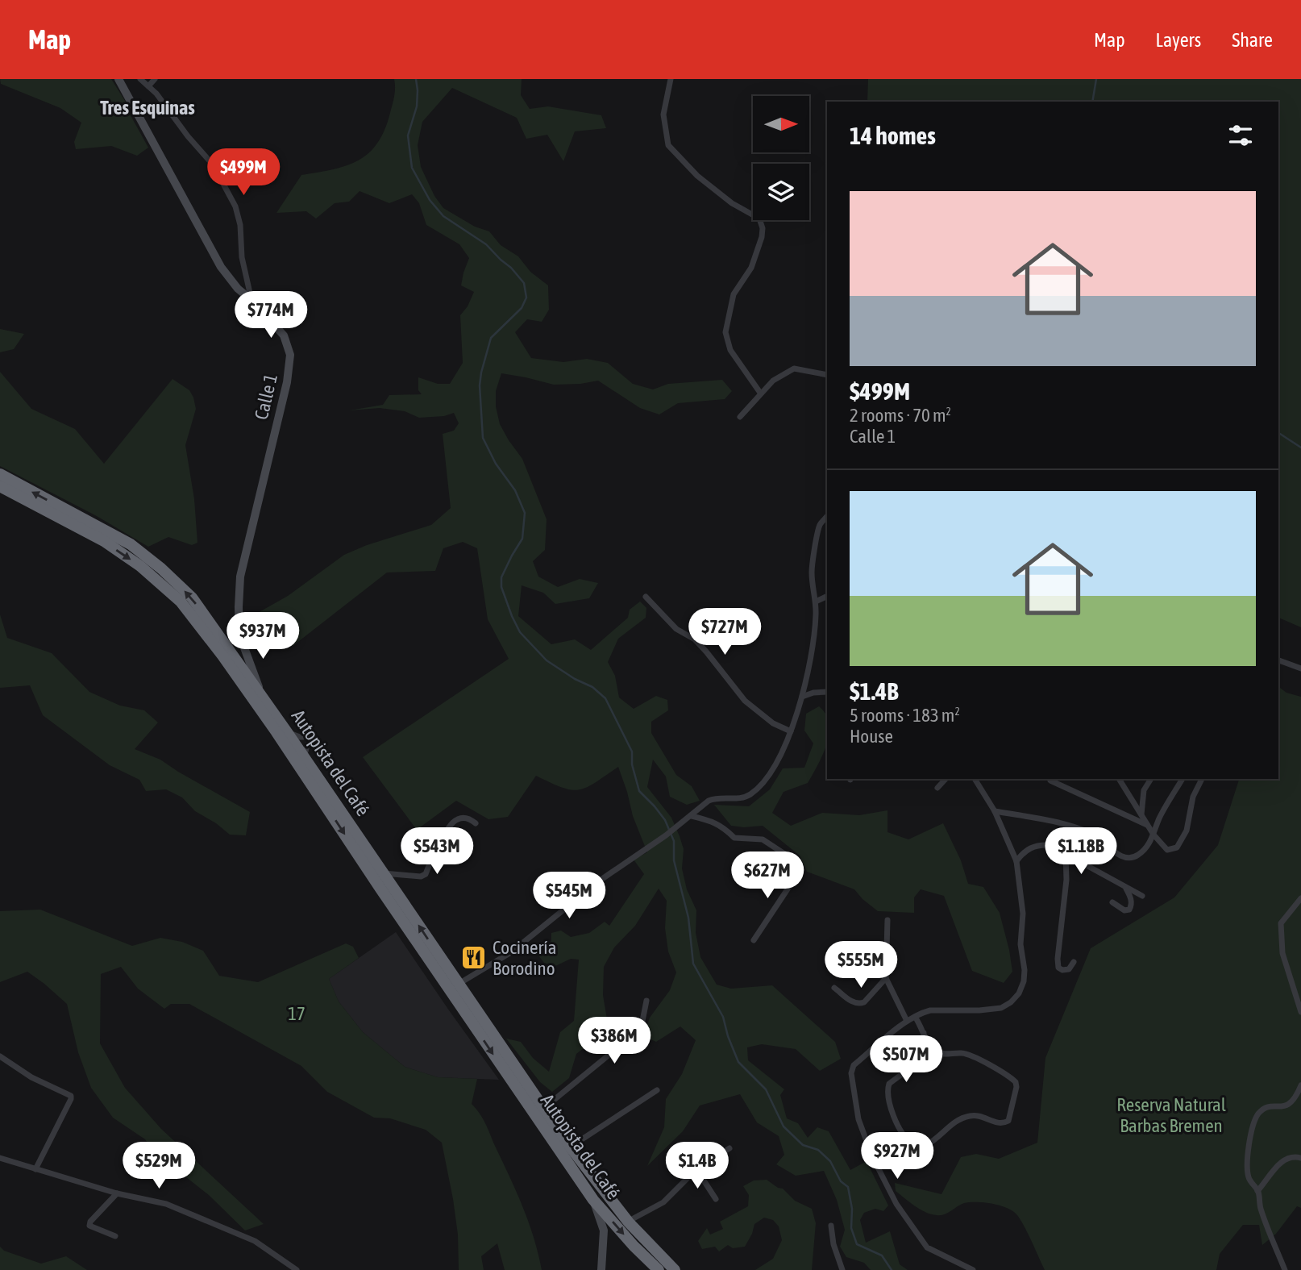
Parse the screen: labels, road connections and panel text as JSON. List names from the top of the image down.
{
  "streets": {
    "highway": ["Autopista del Café"],
    "street": ["Calle 1"]
  },
  "crossings": [
    ["Calle 1", "Autopista del Café"]
  ],
  "districts": ["Tres Esquinas"],
  "parks": ["17", "Reserva Natural Barbas Bremen"],
  "places": {
    "restaurant": ["Cocinería Borodino"]
  },
  "north": "right",
  "page": {
    "header": "Map",
    "nav": ["Map", "Layers", "Share"],
    "heading": "14 homes",
    "price": [
      "$499M",
      "$774M",
      "$727M",
      "$937M",
      "$543M",
      "$1.18B",
      "$627M",
      "$545M",
      "$555M",
      "$386M",
      "$507M",
      "$927M",
      "$529M",
      "$1.4B"
    ],
    "list": [
      {
        "name": "$499M",
        "note": "2 rooms · 70 m² · Calle 1"
      },
      {
        "name": "$1.4B",
        "note": "5 rooms · 183 m² · House"
      }
    ]
  }
}
